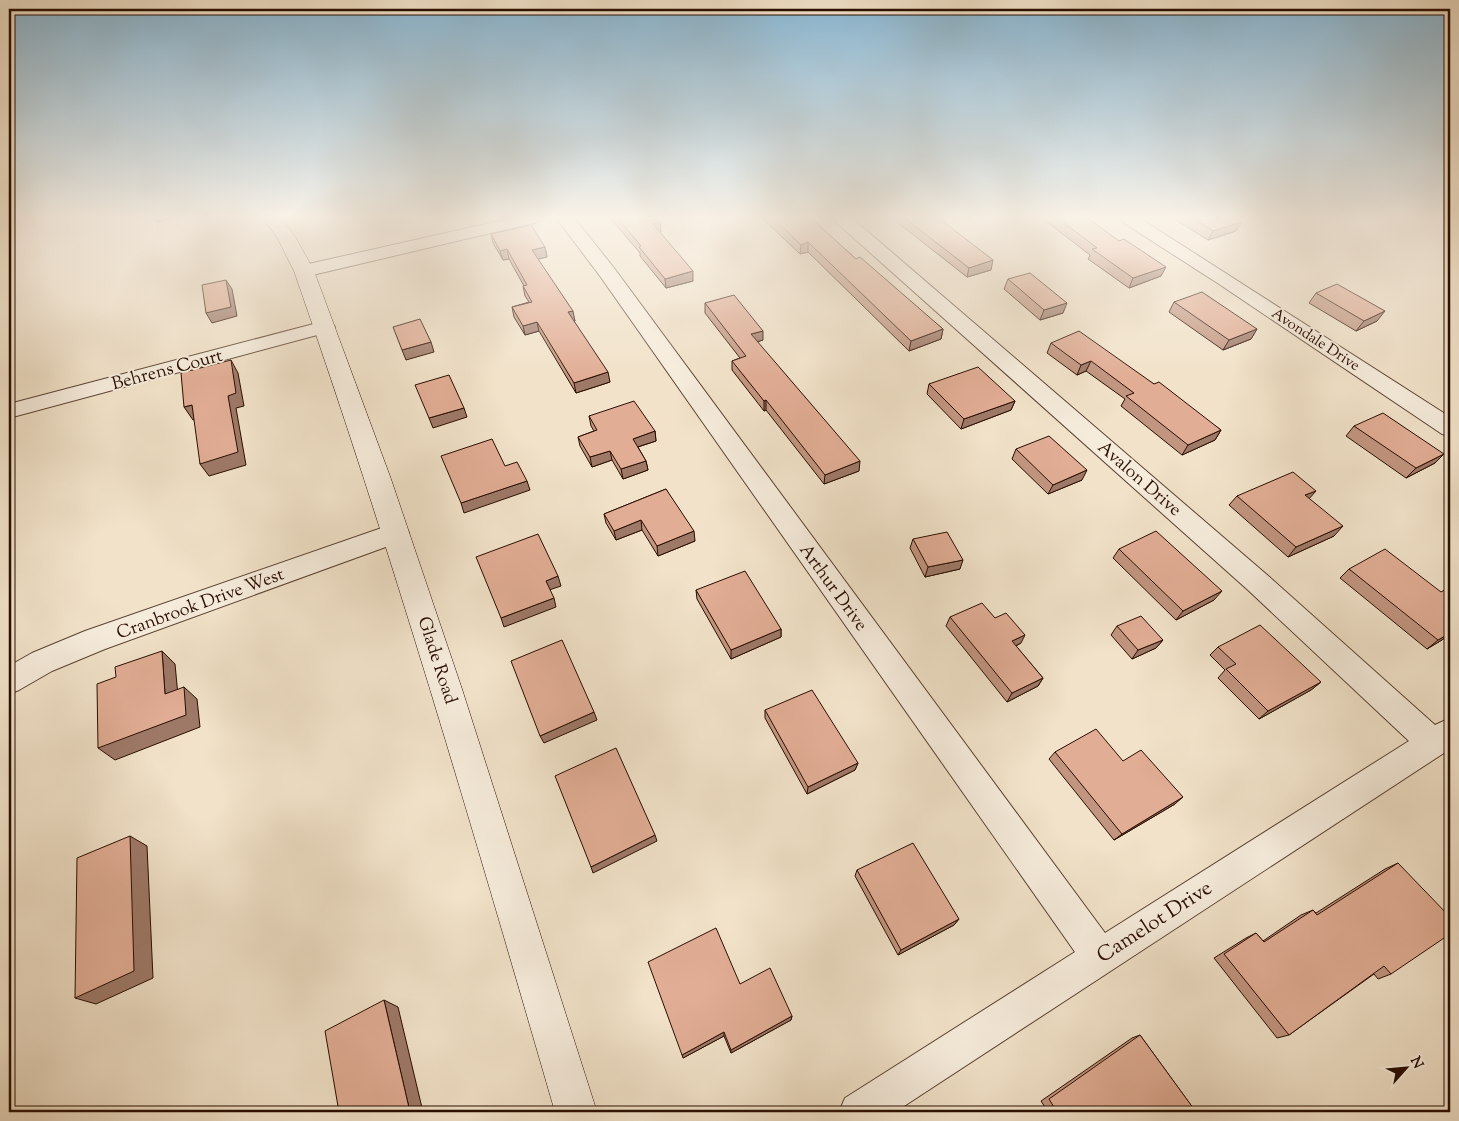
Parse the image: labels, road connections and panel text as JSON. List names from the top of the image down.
{
  "streets": {
    "main road": ["Glade Road"],
    "street": [
      "Avondale Drive",
      "Behrens Court",
      "Avalon Drive",
      "Arthur Drive",
      "Cranbrook Drive West",
      "Camelot Drive"
    ]
  },
  "crossings": [
    ["Behrens Court", "Glade Road"],
    ["Avalon Drive", "Camelot Drive"],
    ["Arthur Drive", "Camelot Drive"],
    ["Cranbrook Drive West", "Glade Road"]
  ],
  "north": "top right"
}
